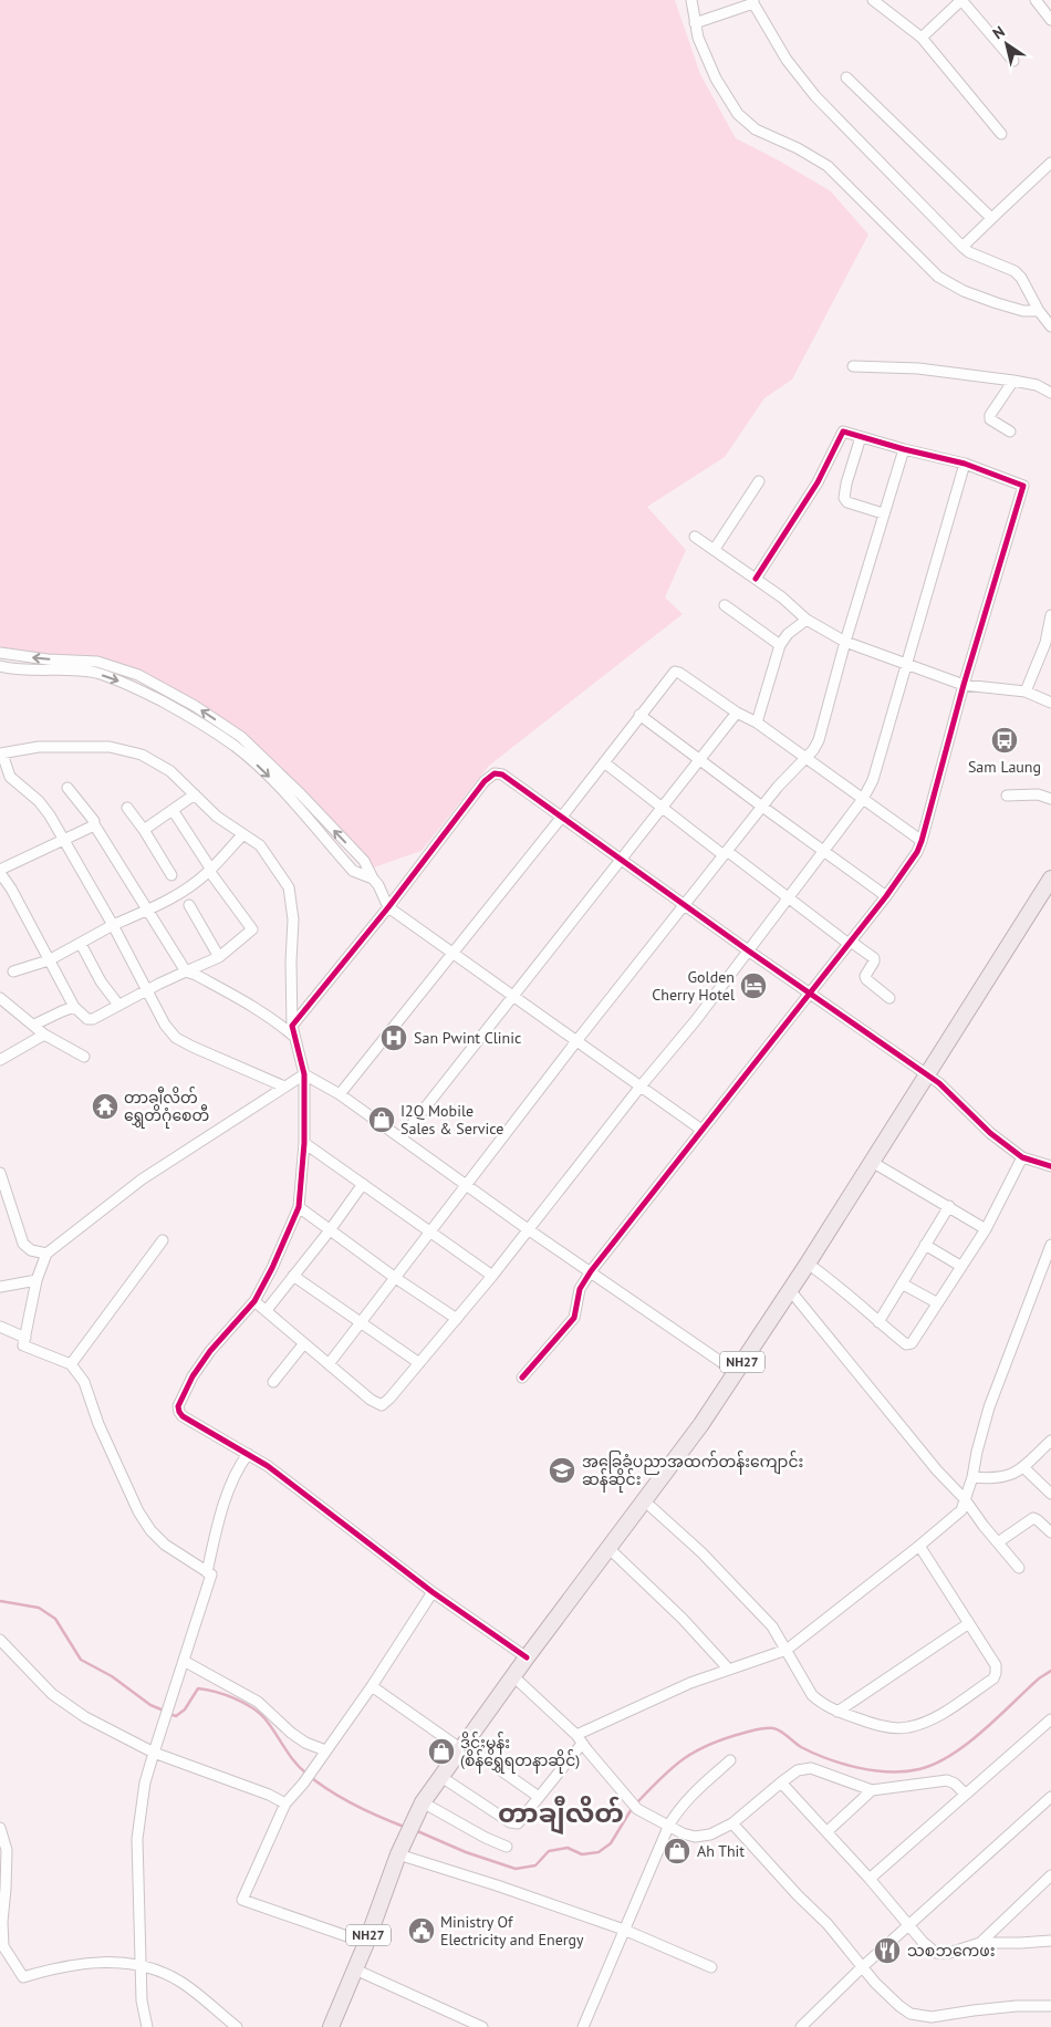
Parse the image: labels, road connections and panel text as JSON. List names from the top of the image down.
{
  "streets": {
    "main road": ["NH27"]
  },
  "districts": ["တာချီလိတ်"],
  "places": {
    "bus stop": ["Sam Laung"],
    "hotel": ["Golden Cherry Hotel"],
    "hospital": ["San Pwint Clinic"],
    "temple": ["တာချီလိတ် ရွှေတိဂုံစေတီ"],
    "shop": ["I2Q Mobile Sales & Service", "ဒိုင်းမွန်း (စိန်ရွှေရတနာဆိုင်)", "Ah Thit"],
    "school or university": ["အခြေခံပညာအထက်တန်းကျောင်း ဆန်ဆိုင်း"],
    "public building": ["Ministry Of Electricity and Energy"],
    "restaurant": ["သစၥာကေဖး"]
  },
  "north": "top left"
}
